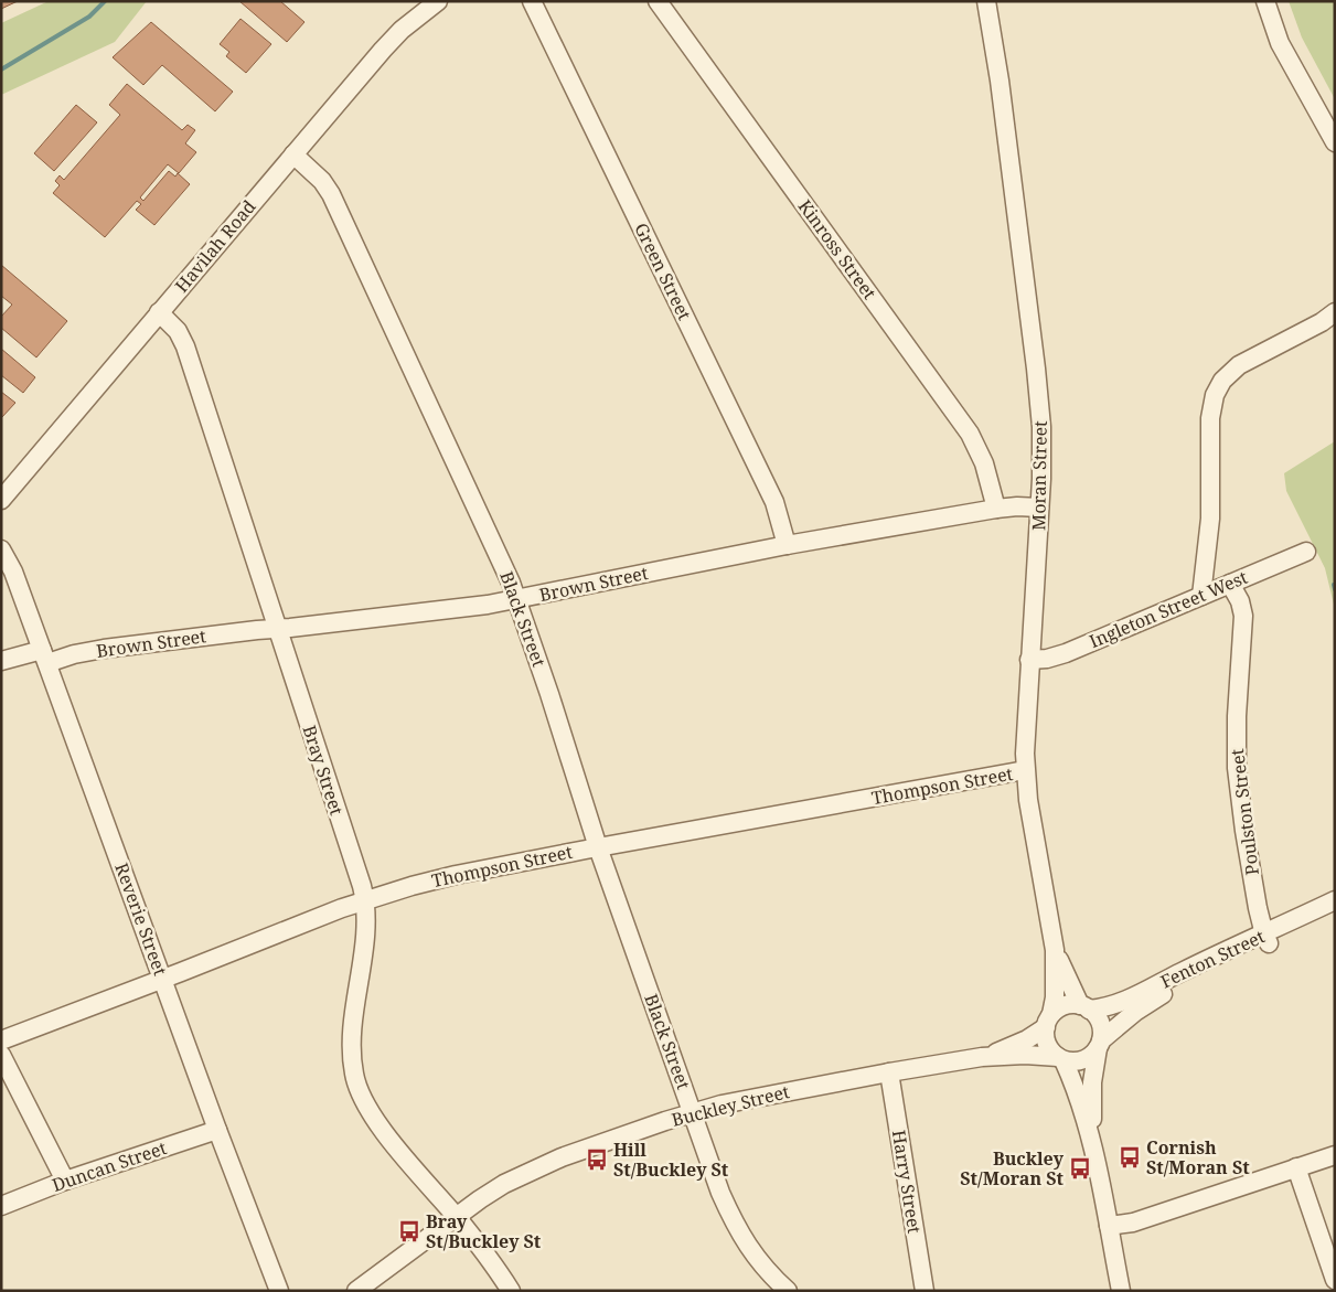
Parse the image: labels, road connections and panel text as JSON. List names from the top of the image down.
{
  "streets": {
    "street": [
      "Havilah Road",
      "Kinross Street",
      "Green Street",
      "Moran Street",
      "Brown Street",
      "Ingleton Street West",
      "Black Street",
      "Bray Street",
      "Thompson Street",
      "Poulston Street",
      "Reverie Street",
      "Fenton Street",
      "Buckley Street",
      "Duncan Street",
      "Harry Street"
    ]
  },
  "crossings": [
    ["Havilah Road", "Black Street"],
    ["Havilah Road", "Bray Street"],
    ["Kinross Street", "Brown Street"],
    ["Green Street", "Brown Street"],
    ["Moran Street", "Brown Street"],
    ["Moran Street", "Ingleton Street West"],
    ["Moran Street", "Thompson Street"],
    ["Moran Street", "Fenton Street"],
    ["Moran Street", "Buckley Street"],
    ["Brown Street", "Black Street"],
    ["Brown Street", "Bray Street"],
    ["Brown Street", "Reverie Street"],
    ["Ingleton Street West", "Poulston Street"],
    ["Black Street", "Thompson Street"],
    ["Black Street", "Buckley Street"],
    ["Bray Street", "Thompson Street"],
    ["Bray Street", "Buckley Street"],
    ["Thompson Street", "Reverie Street"],
    ["Poulston Street", "Fenton Street"],
    ["Reverie Street", "Duncan Street"],
    ["Fenton Street", "Buckley Street"],
    ["Buckley Street", "Harry Street"]
  ],
  "places": {
    "bus stop": [
      "Cornish St/Moran St",
      "Hill St/Buckley St",
      "Buckley St/Moran St",
      "Bray St/Buckley St"
    ]
  }
}
